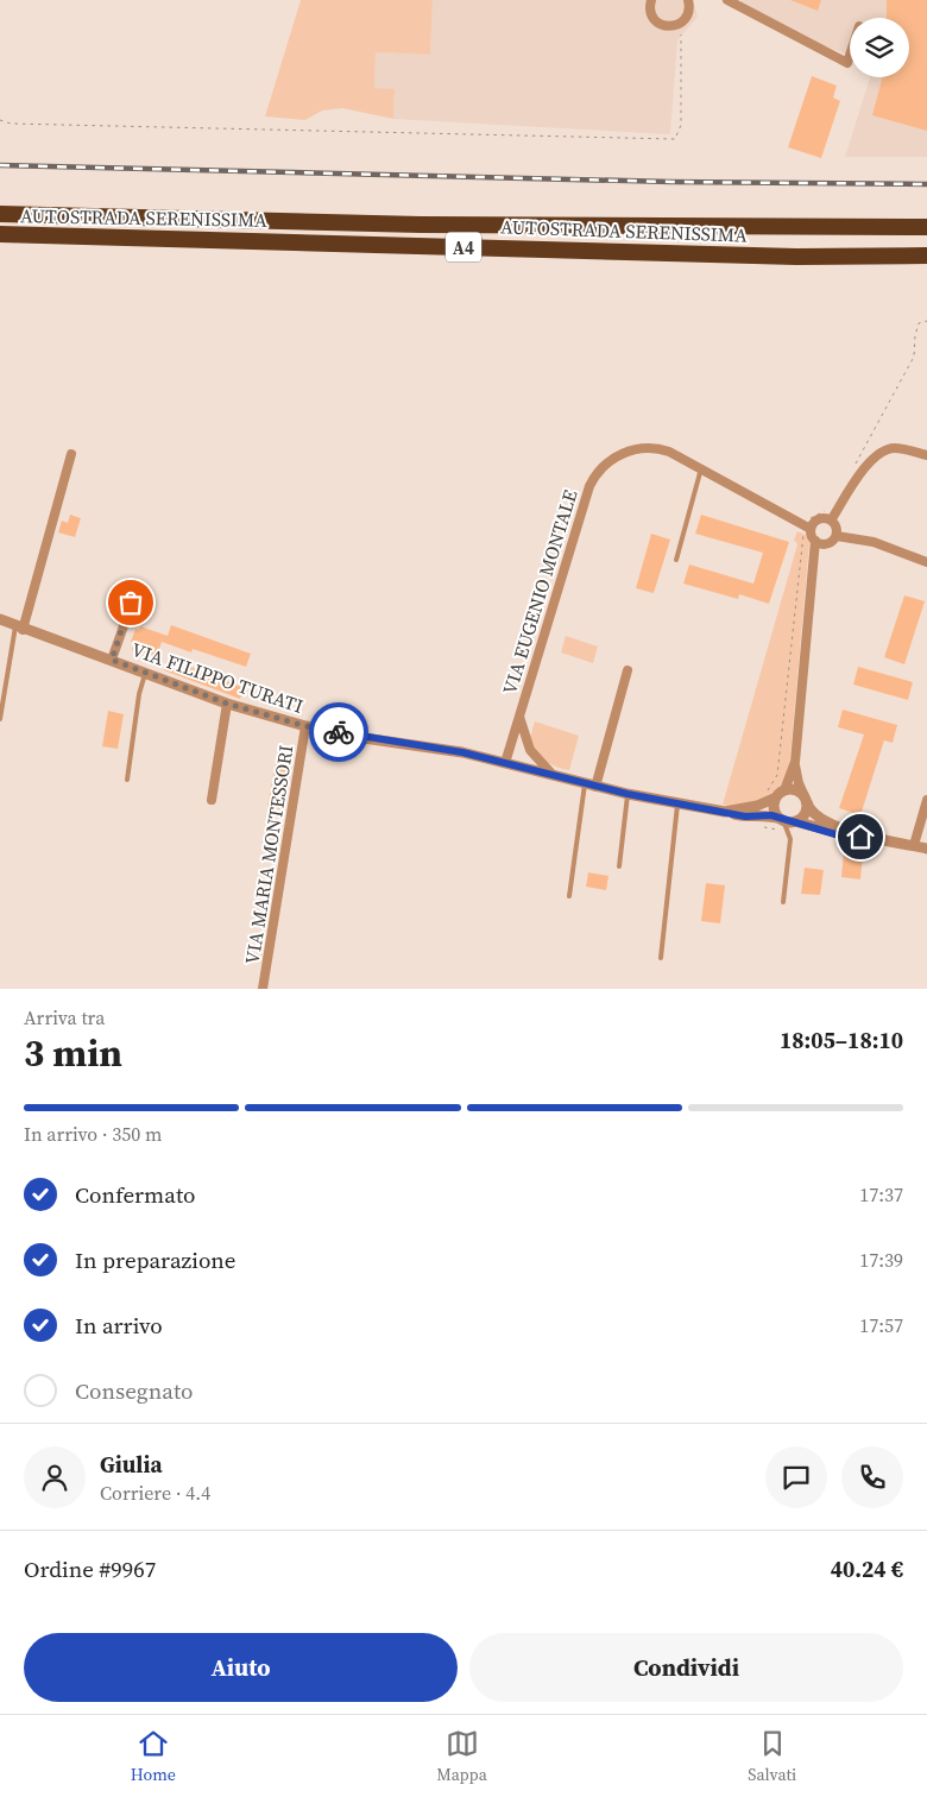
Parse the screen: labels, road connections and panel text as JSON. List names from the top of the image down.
{
  "streets": {
    "highway": ["AUTOSTRADA SERENISSIMA", "A4"],
    "street": ["VIA EUGENIO MONTALE", "VIA FILIPPO TURATI", "VIA MARIA MONTESSORI"]
  },
  "crossings": [
    ["VIA EUGENIO MONTALE", "VIA FILIPPO TURATI"],
    ["VIA FILIPPO TURATI", "VIA MARIA MONTESSORI"]
  ],
  "page": {
    "heading": ["3 min", "Arriva tra", "18:05–18:10"],
    "panel": [
      "Giulia",
      "Corriere · 4.4",
      "Ordine #9967",
      "40.24 €"
    ],
    "bar": "In arrivo · 350 m",
    "list": [
      ["Confermato", "17:37"],
      ["In preparazione", "17:39"],
      ["In arrivo", "17:57"],
      "Consegnato"
    ],
    "buttons": ["Aiuto", "Condividi"],
    "tabs": ["Home", "Mappa", "Salvati"]
  }
}
